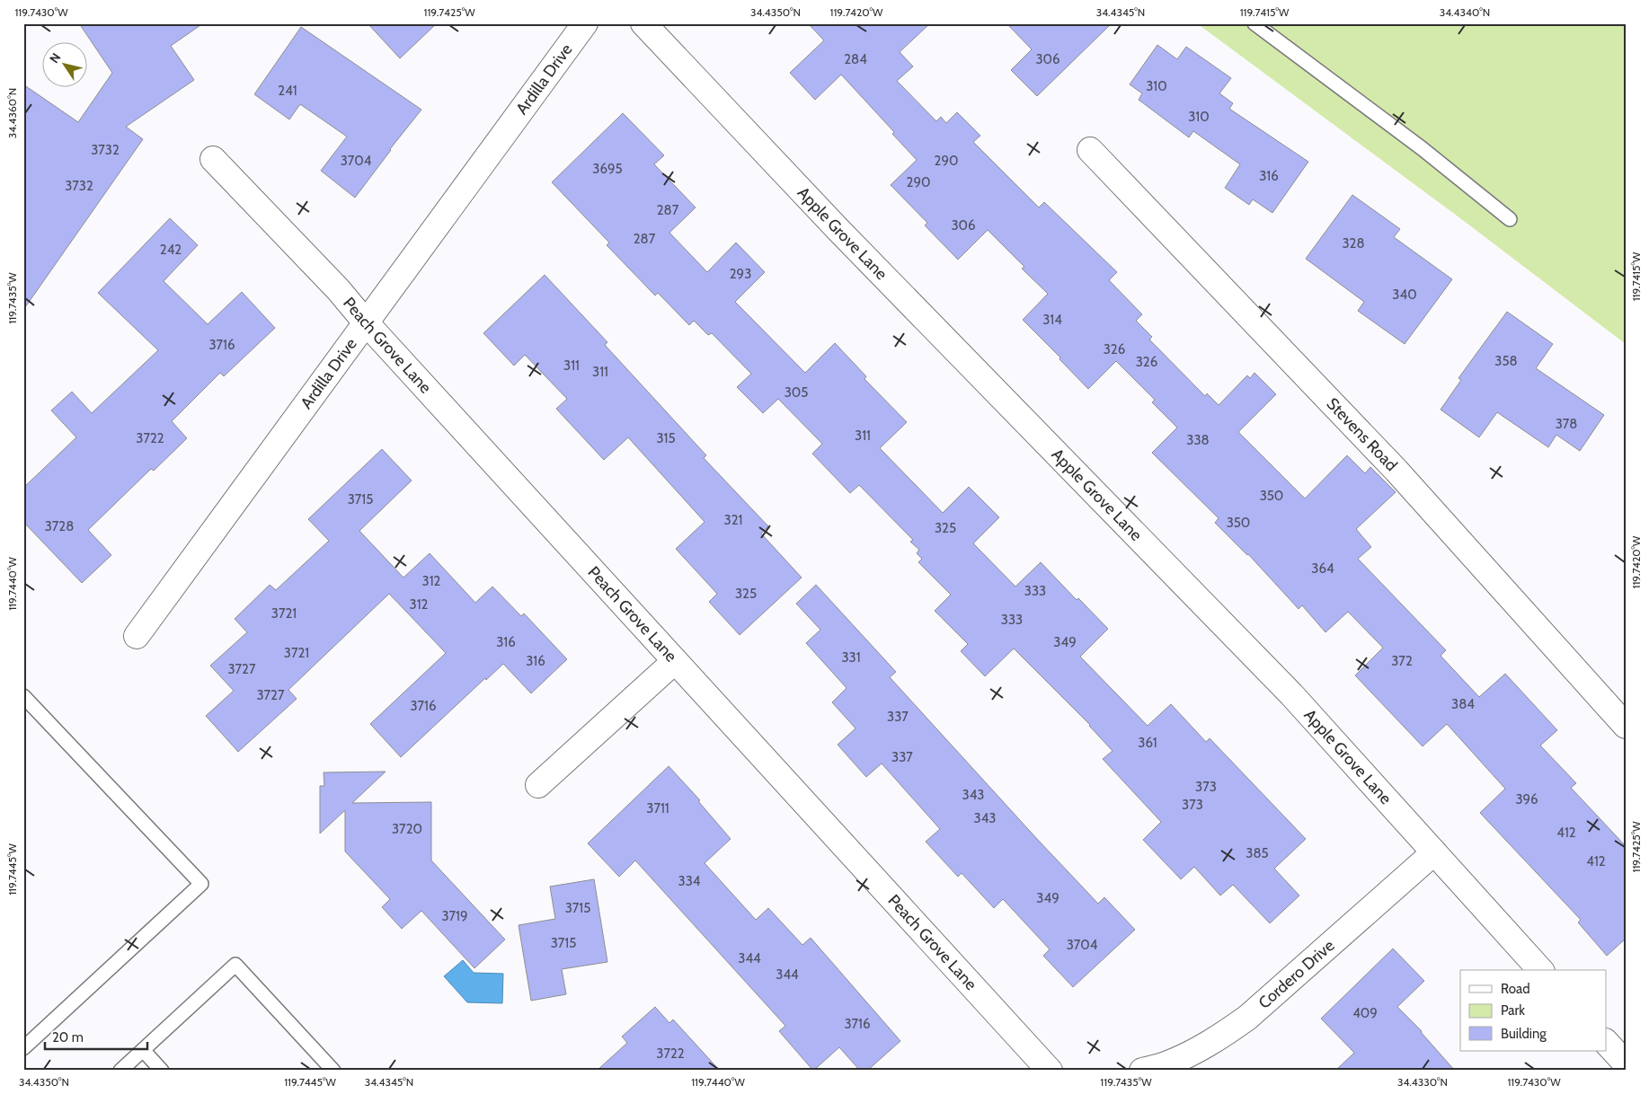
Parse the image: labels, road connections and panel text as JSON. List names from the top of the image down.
{
  "streets": {
    "street": [
      "Ardilla Drive",
      "Apple Grove Lane",
      "Peach Grove Lane",
      "Stevens Road",
      "Cordero Drive"
    ]
  },
  "crossings": [
    ["Ardilla Drive", "Peach Grove Lane"],
    ["Apple Grove Lane", "Cordero Drive"]
  ],
  "house_numbers": [
    "284",
    "306",
    "310",
    "241",
    "310",
    "3732",
    "3704",
    "290",
    "3695",
    "316",
    "290",
    "3732",
    "287",
    "306",
    "287",
    "328",
    "242",
    "293",
    "340",
    "314",
    "3716",
    "326",
    "358",
    "326",
    "311",
    "311",
    "305",
    "378",
    "311",
    "3722",
    "315",
    "338",
    "350",
    "3715",
    "321",
    "350",
    "3728",
    "325",
    "364",
    "312",
    "333",
    "325",
    "312",
    "3721",
    "333",
    "316",
    "349",
    "3721",
    "331",
    "316",
    "372",
    "3727",
    "3727",
    "384",
    "3716",
    "337",
    "361",
    "337",
    "373",
    "343",
    "396",
    "373",
    "3711",
    "343",
    "3720",
    "412",
    "385",
    "412",
    "334",
    "349",
    "3715",
    "3719",
    "3715",
    "3704",
    "344",
    "344",
    "409",
    "3716",
    "3722"
  ],
  "legend": ["Road", "Park", "Building"],
  "scale_bar": "20 m",
  "north": "top left",
  "coordinates": [
    "119.7430°W",
    "119.7425°W",
    "34.4350°N",
    "119.7420°W",
    "34.4345°N",
    "119.7415°W",
    "34.4340°N",
    "34.4360°N",
    "119.7435°W",
    "119.7440°W",
    "119.7445°W",
    "34.4330°N"
  ]
}
